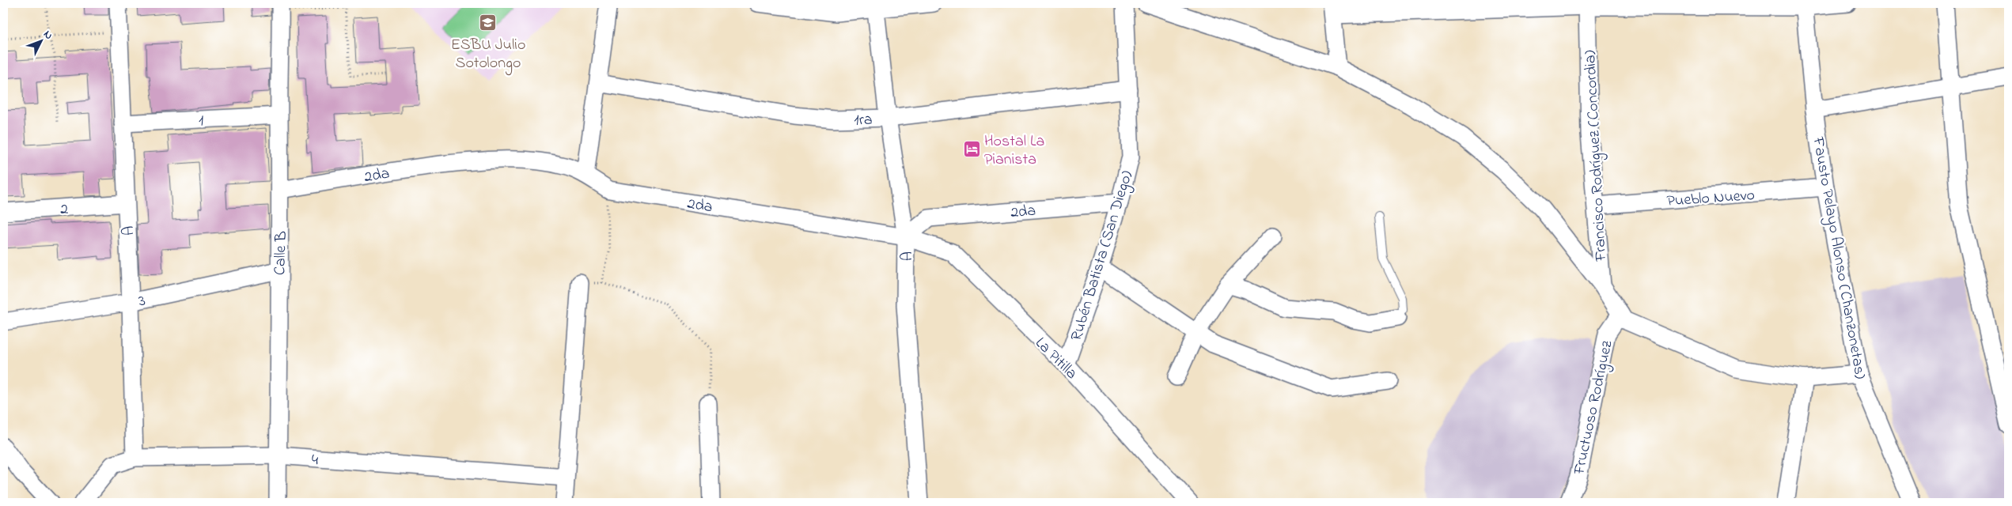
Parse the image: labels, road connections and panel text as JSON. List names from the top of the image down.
{
  "streets": {
    "street": [
      "1ra",
      "1",
      "Francisco Rodríguez (Concordia)",
      "2da",
      "Pueblo Nuevo",
      "2",
      "A",
      "Calle B",
      "Rubén Batista (San Diego)",
      "Fausto Pelayo Alonso (Chanzonetas)",
      "3",
      "La Pitilla",
      "Fructuoso Rodríguez",
      "4"
    ]
  },
  "crossings": [
    ["1ra", "A"],
    ["1ra", "Rubén Batista (San Diego)"],
    ["1", "A"],
    ["1", "Calle B"],
    ["Francisco Rodríguez (Concordia)", "Pueblo Nuevo"],
    ["2da", "A"],
    ["2da", "Calle B"],
    ["2da", "Rubén Batista (San Diego)"],
    ["2da", "La Pitilla"],
    ["Pueblo Nuevo", "Fausto Pelayo Alonso (Chanzonetas)"],
    ["2", "A"],
    ["A", "3"],
    ["A", "La Pitilla"],
    ["A", "4"],
    ["Calle B", "3"],
    ["Calle B", "4"],
    ["Rubén Batista (San Diego)", "La Pitilla"]
  ],
  "places": {
    "school or university": ["ESBU Julio Sotolongo"],
    "hotel": ["Hostal La Pianista"]
  },
  "north": "top right"
}
